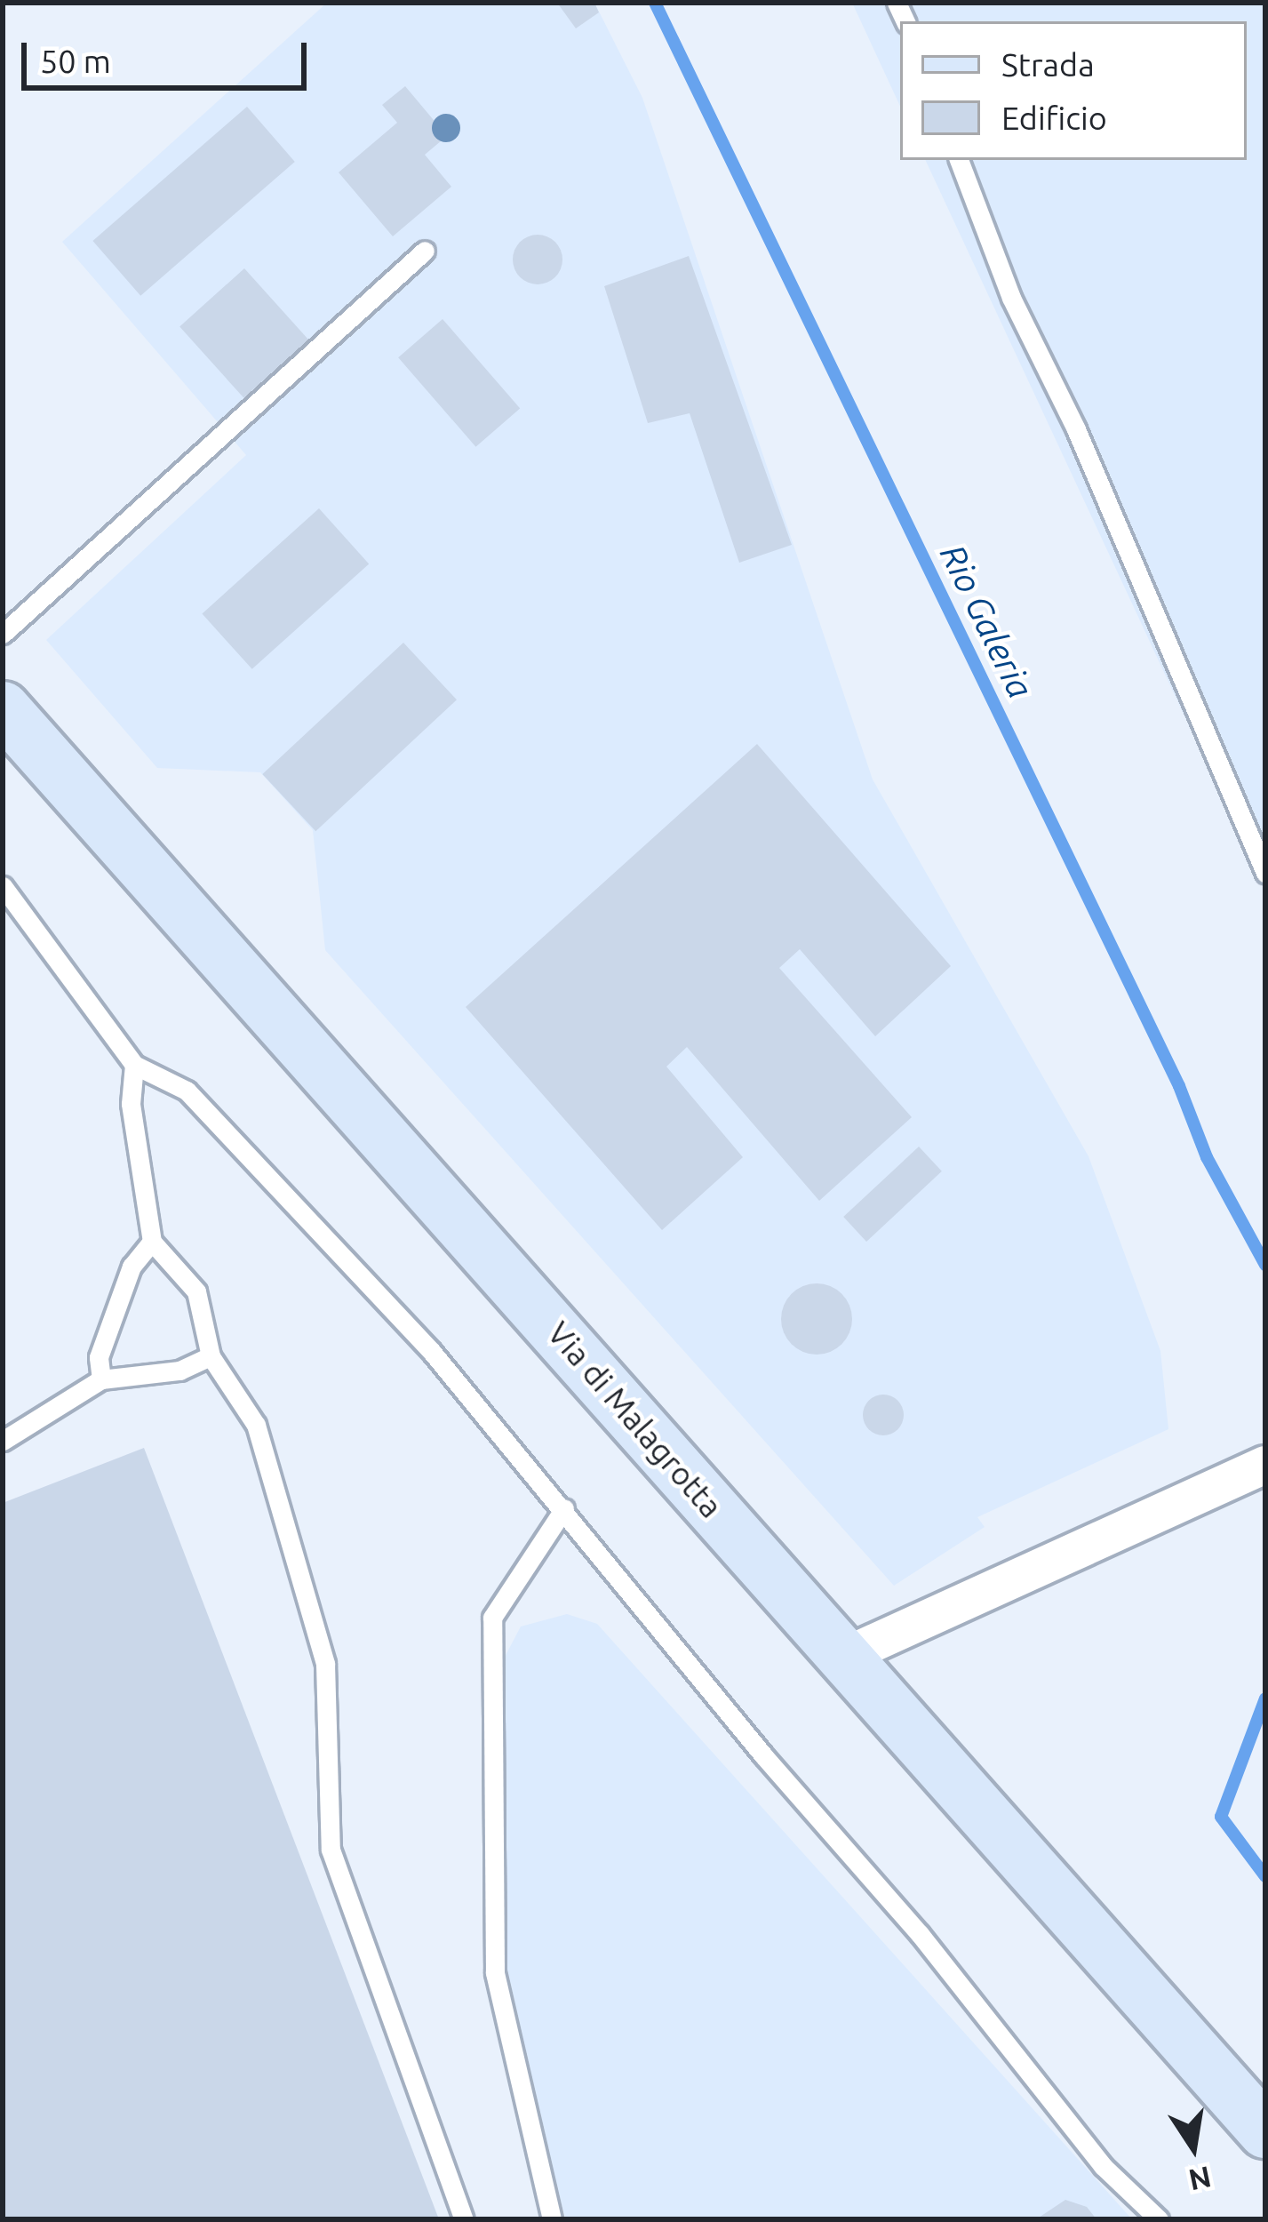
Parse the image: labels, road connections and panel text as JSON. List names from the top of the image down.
{
  "streets": {
    "main road": ["Via di Malagrotta"]
  },
  "water": ["Rio Galeria"],
  "legend": ["Strada", "Edificio"],
  "scale_bar": "50 m",
  "north": "bottom"
}
